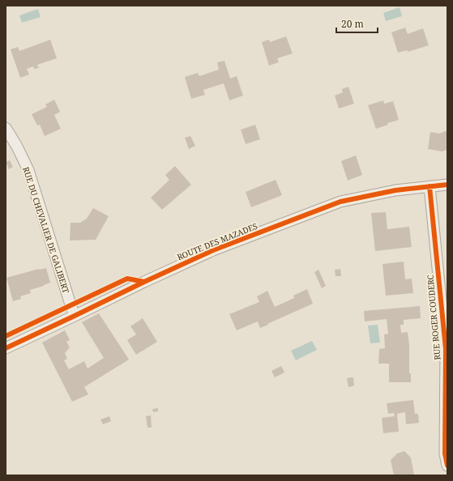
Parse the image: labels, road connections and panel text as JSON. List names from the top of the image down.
{
  "streets": {
    "street": ["RUE DU CHEVALIER DE GALIBERT", "ROUTE DES MAZADES", "RUE ROGER COUDERC"]
  },
  "crossings": [
    ["RUE DU CHEVALIER DE GALIBERT", "ROUTE DES MAZADES"],
    ["ROUTE DES MAZADES", "RUE ROGER COUDERC"]
  ],
  "scale_bar": "20 m"
}
